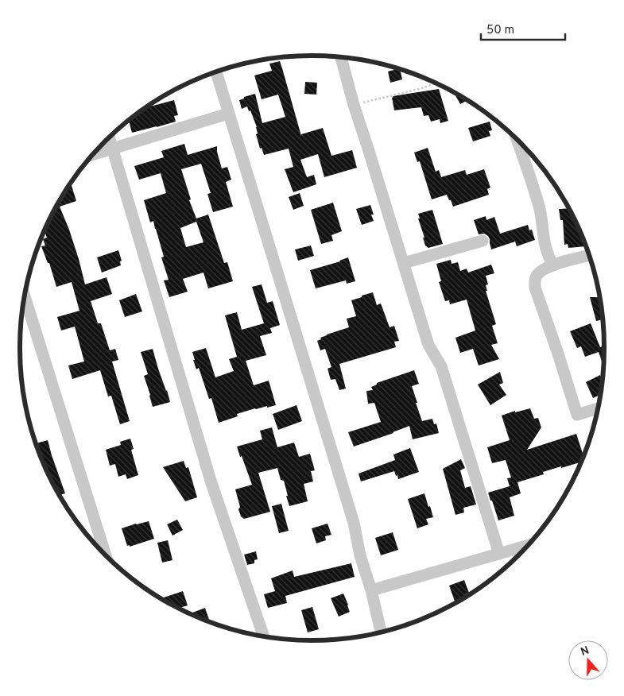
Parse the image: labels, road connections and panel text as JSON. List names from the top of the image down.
{
  "scale_bar": "50 m",
  "north": "top"
}
